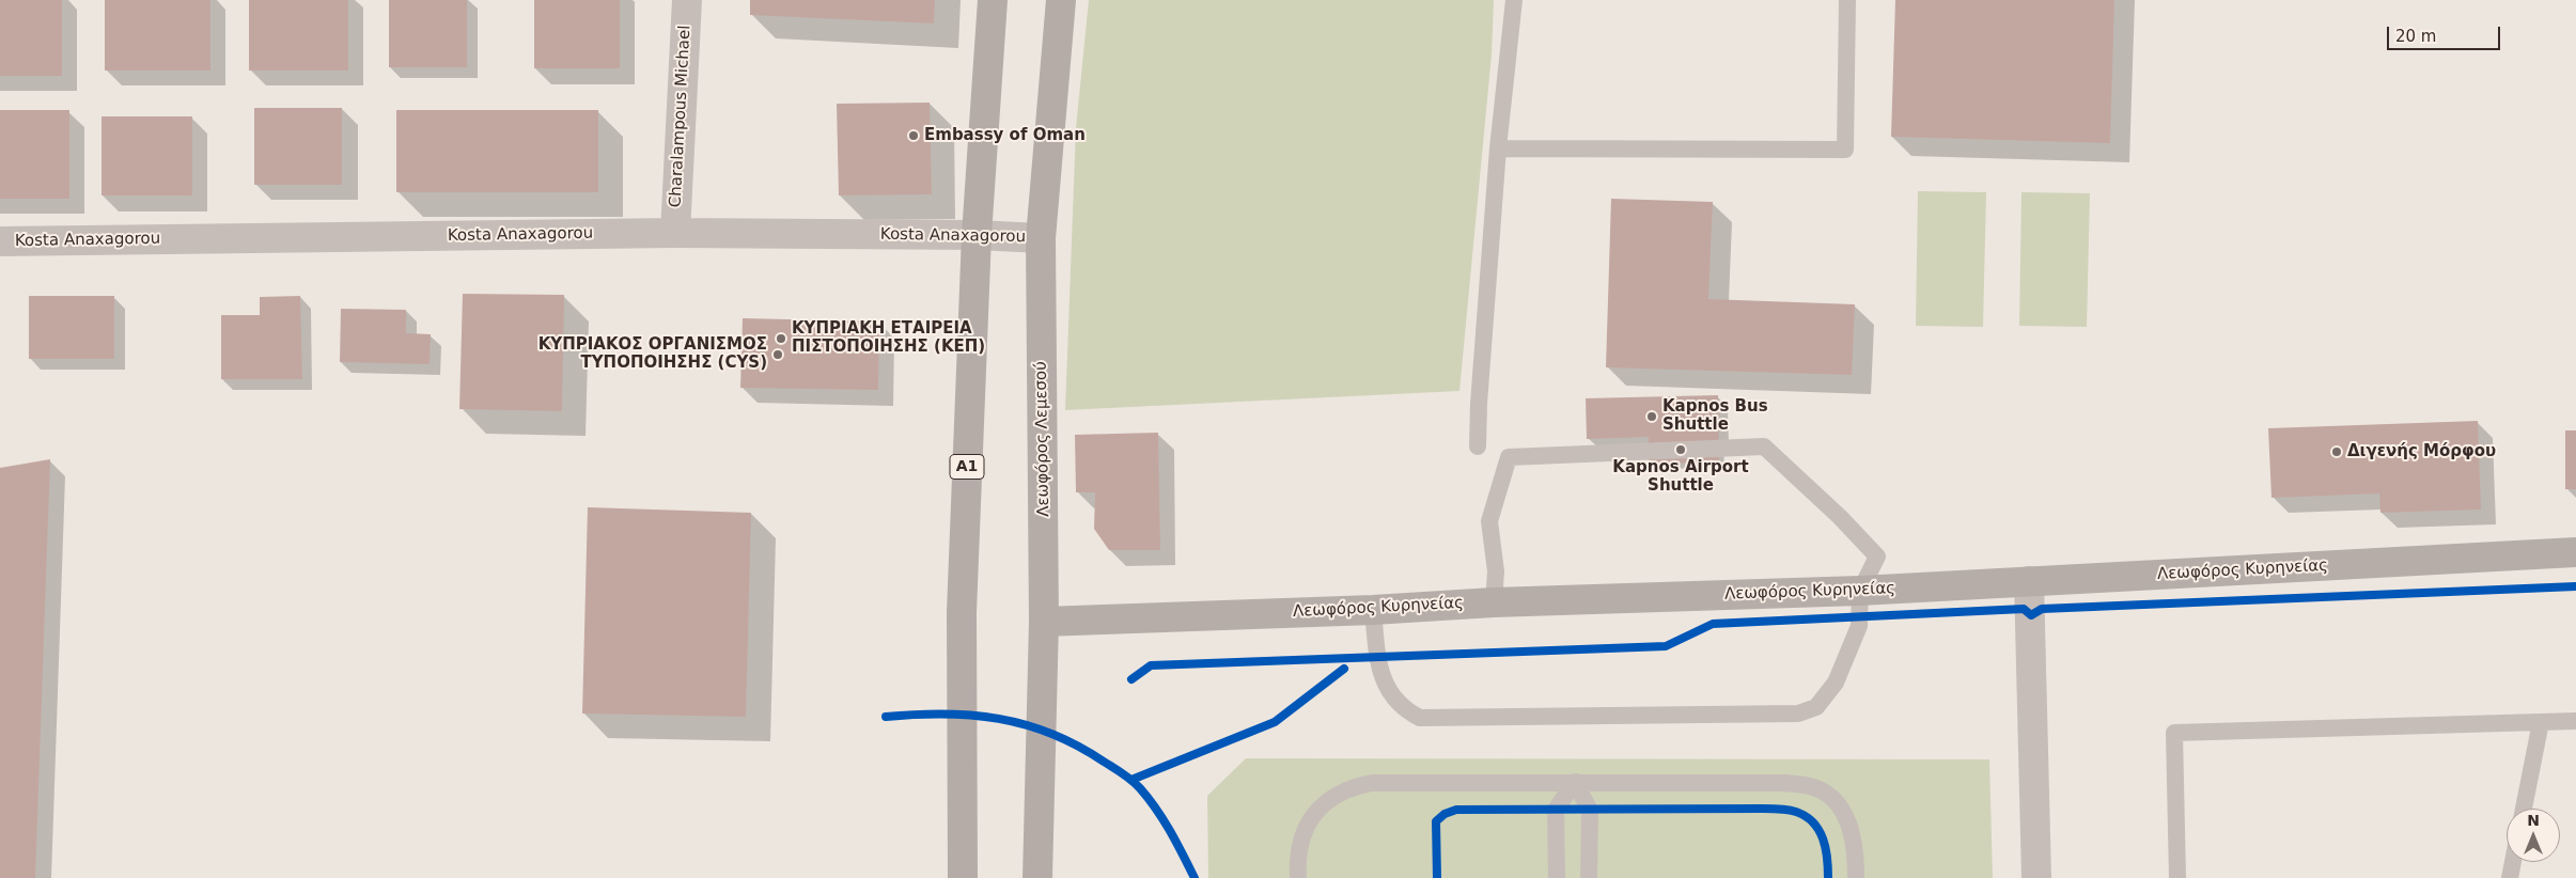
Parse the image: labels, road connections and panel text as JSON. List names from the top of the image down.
{
  "streets": {
    "main road": ["Λεωφόρος Λεμεσού", "A1", "Λεωφόρος Κυρηνείας"],
    "street": ["Charalampous Michael", "Kosta Anaxagorou"]
  },
  "crossings": [
    ["Charalampous Michael", "Kosta Anaxagorou"],
    ["Kosta Anaxagorou", "Λεωφόρος Λεμεσού"],
    ["Kosta Anaxagorou", "A1"],
    ["Λεωφόρος Λεμεσού", "Λεωφόρος Κυρηνείας"]
  ],
  "places": [
    "Embassy of Oman",
    "ΚΥΠΡΙΑΚΗ ΕΤΑΙΡΕΙΑ ΠΙΣΤΟΠΟΙΗΣΗΣ (ΚΕΠ)",
    "ΚΥΠΡΙΑΚΟΣ ΟΡΓΑΝΙΣΜΟΣ ΤΥΠΟΠΟΙΗΣΗΣ (CYS)",
    "Kapnos Bus Shuttle",
    "Kapnos Airport Shuttle",
    "Διγενής Μόρφου"
  ],
  "scale_bar": "20 m",
  "north": "top"
}
